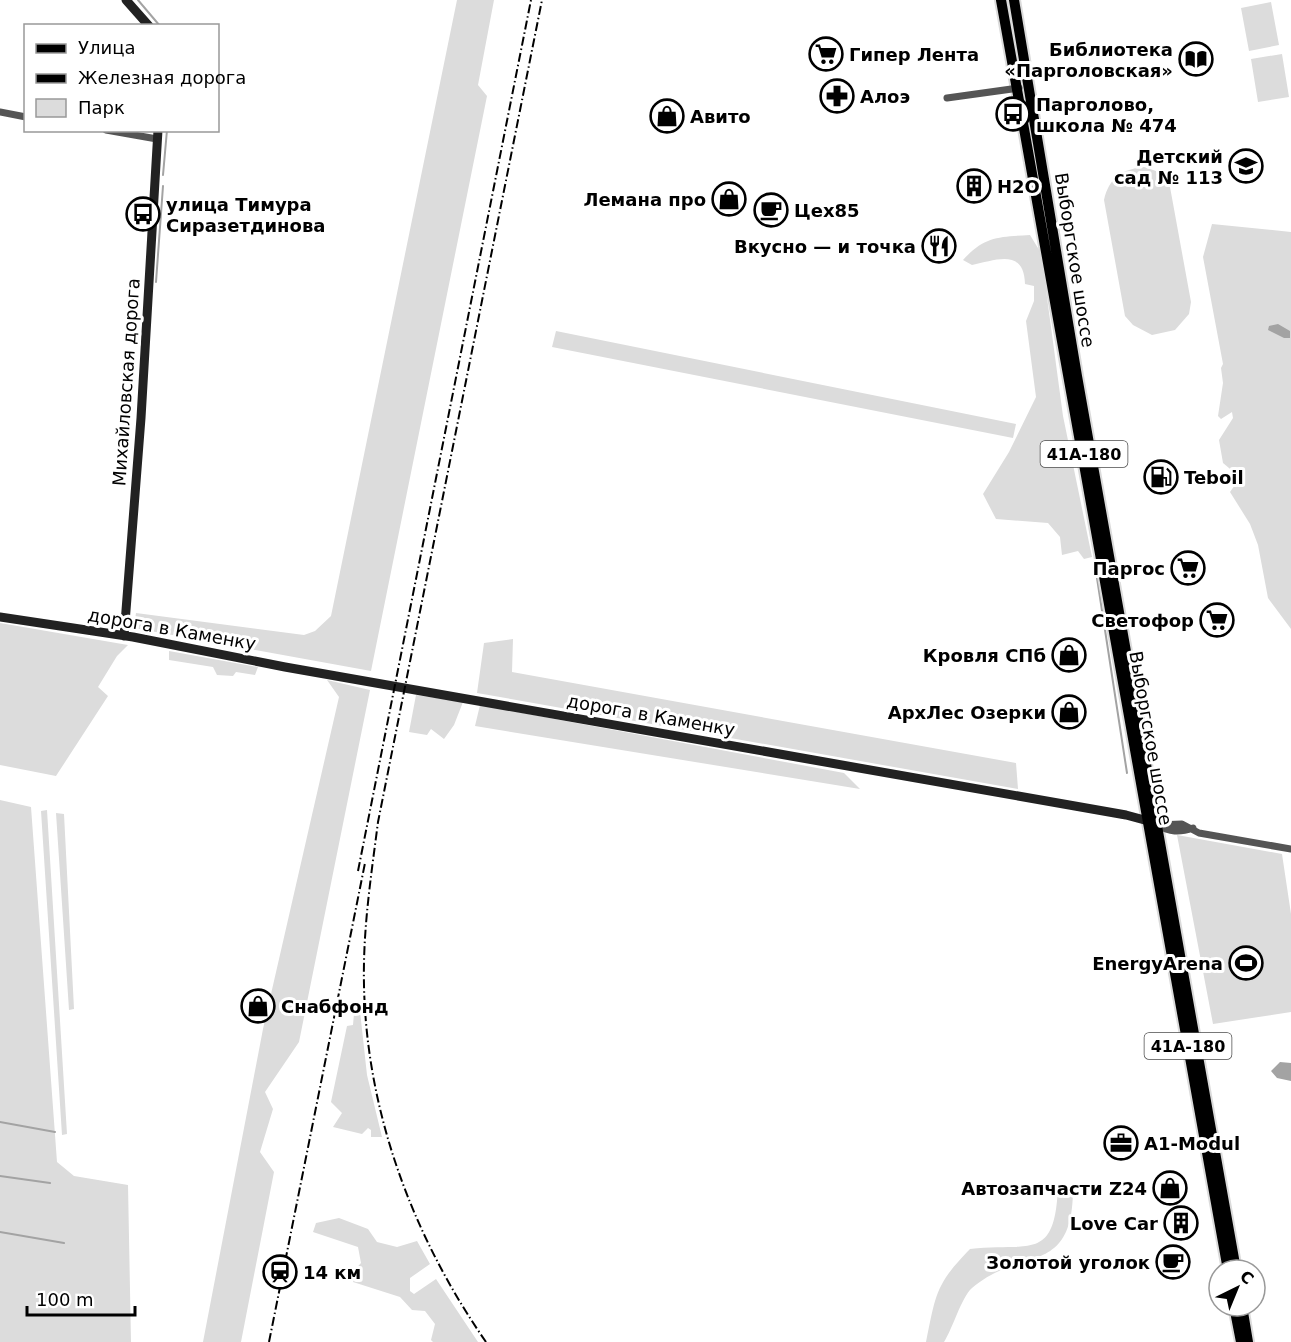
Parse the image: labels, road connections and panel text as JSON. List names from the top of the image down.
{
  "streets": {
    "main road": ["Выборгское шоссе", "41А-180"],
    "street": ["Михайловская дорога", "дорога в Каменку"]
  },
  "crossings": [
    ["Выборгское шоссе", "дорога в Каменку"],
    ["Михайловская дорога", "дорога в Каменку"]
  ],
  "places": {
    "supermarket": ["Гипер Лента", "Паргос", "Светофор"],
    "library": ["Библиотека «Парголовская»"],
    "pharmacy": ["Алоэ"],
    "bus stop": ["Парголово, школа № 474", "улица Тимура Сиразетдинова"],
    "shop": [
      "Авито",
      "Лемана про",
      "Кровля СПб",
      "АрхЛес Озерки",
      "Снабфонд",
      "Автозапчасти Z24"
    ],
    "school or university": ["Детский сад № 113"],
    "building": ["H2O", "Love Car"],
    "cafe": ["Цех85", "Золотой уголок"],
    "restaurant": ["Вкусно — и точка"],
    "fuel station": ["Teboil"],
    "sports": ["EnergyArena"],
    "office": ["A1-Modul"],
    "station": ["14 км"]
  },
  "legend": ["Улица", "Железная дорога", "Парк"],
  "scale_bar": "100 m",
  "north": "top right"
}
